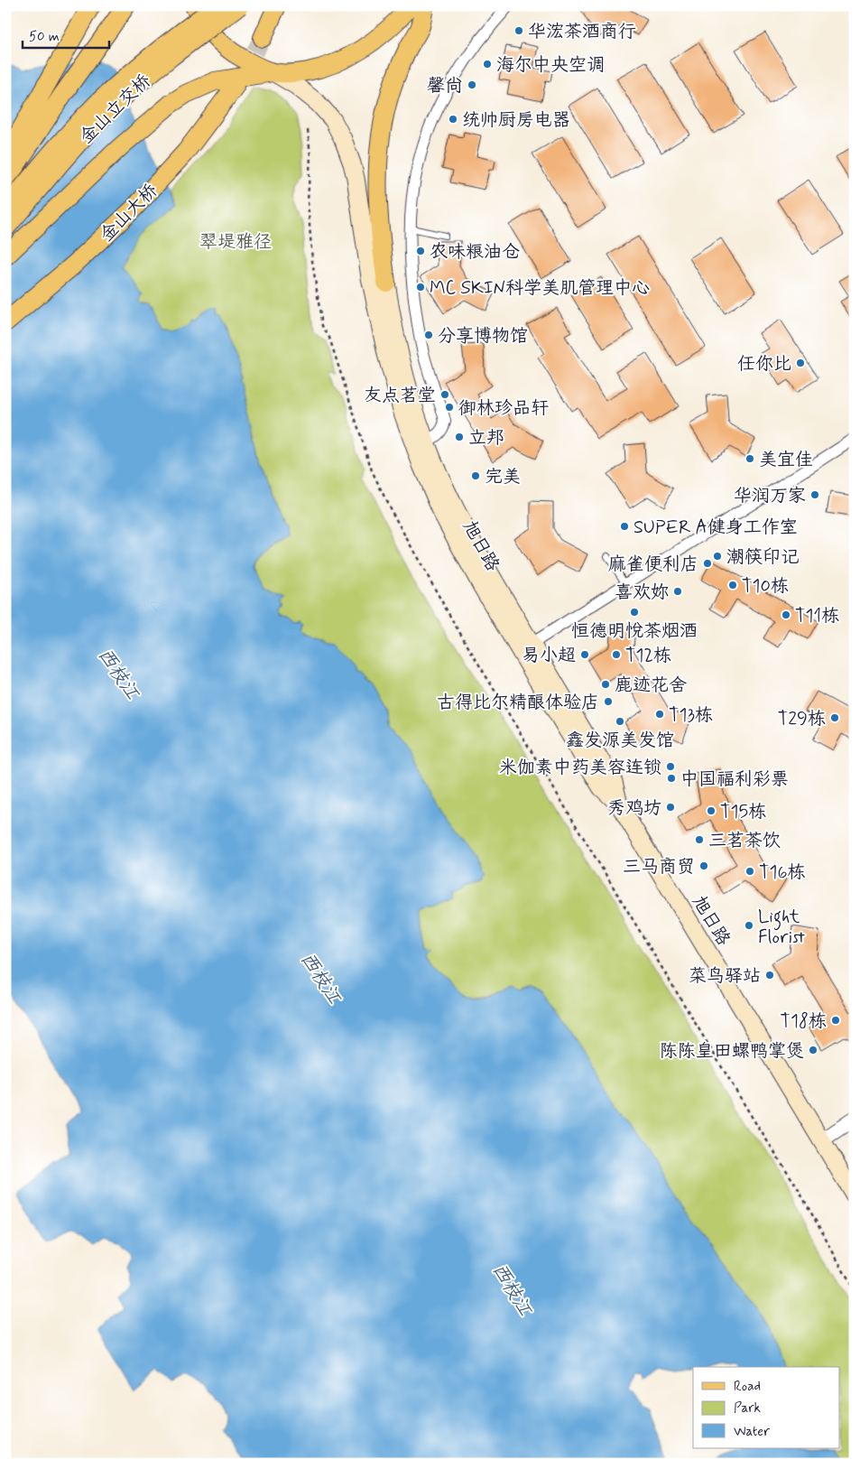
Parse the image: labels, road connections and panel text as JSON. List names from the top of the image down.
{
  "streets": {
    "main road": ["金山立交桥", "金山大桥", "旭日路"]
  },
  "water": ["西枝江"],
  "parks": ["翠堤雅径"],
  "places": [
    "华浤茶酒商行",
    "海尔中央空调",
    "馨尚",
    "统帅厨房电器",
    "农味粮油仓",
    "MC SKIN科学美肌管理中心",
    "分享博物馆",
    "任你比",
    "友点茗堂",
    "御林珍品轩",
    "立邦",
    "美宜佳",
    "完美",
    "华润万家",
    "SUPER A健身工作室",
    "潮筷印记",
    "麻雀便利店",
    "T10栋",
    "喜欢妳",
    "恒德明悦茶烟酒",
    "T11栋",
    "易小超",
    "T12栋",
    "鹿迹花舍",
    "古得比尔精酿体验店",
    "T13栋",
    "T29栋",
    "鑫发源美发馆",
    "米伽素中药美容连锁",
    "中国福利彩票",
    "秀鸡坊",
    "T15栋",
    "三茗茶饮",
    "三马商贸",
    "T16栋",
    "Light Florist",
    "菜鸟驿站",
    "T18栋",
    "陈陈皇田螺鸭掌煲"
  ],
  "legend": ["Road", "Park", "Water"],
  "scale_bar": "50 m"
}
